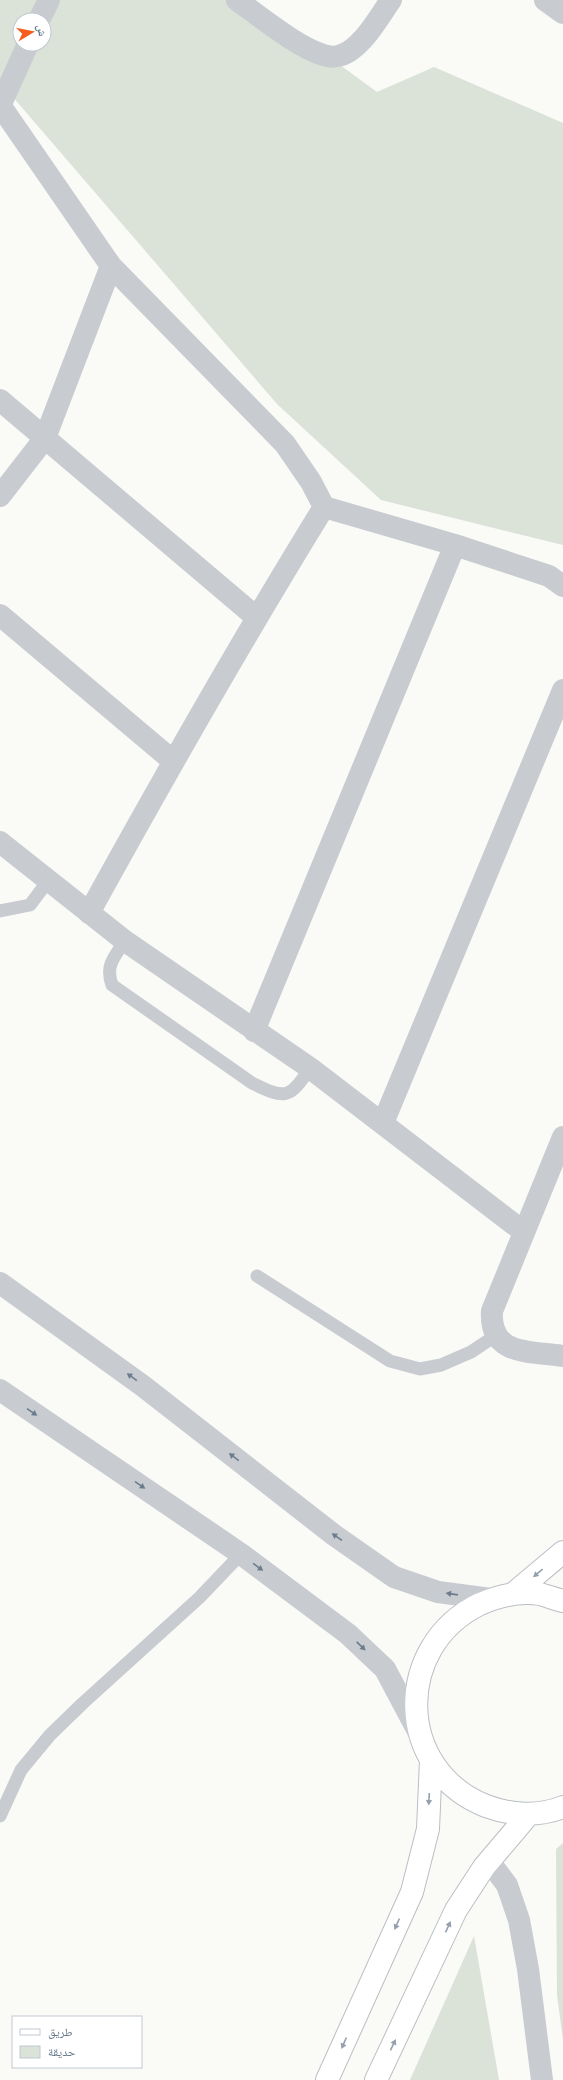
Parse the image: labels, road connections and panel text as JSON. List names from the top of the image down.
{
  "legend": ["طريق", "حديقة"],
  "north": "right"
}
